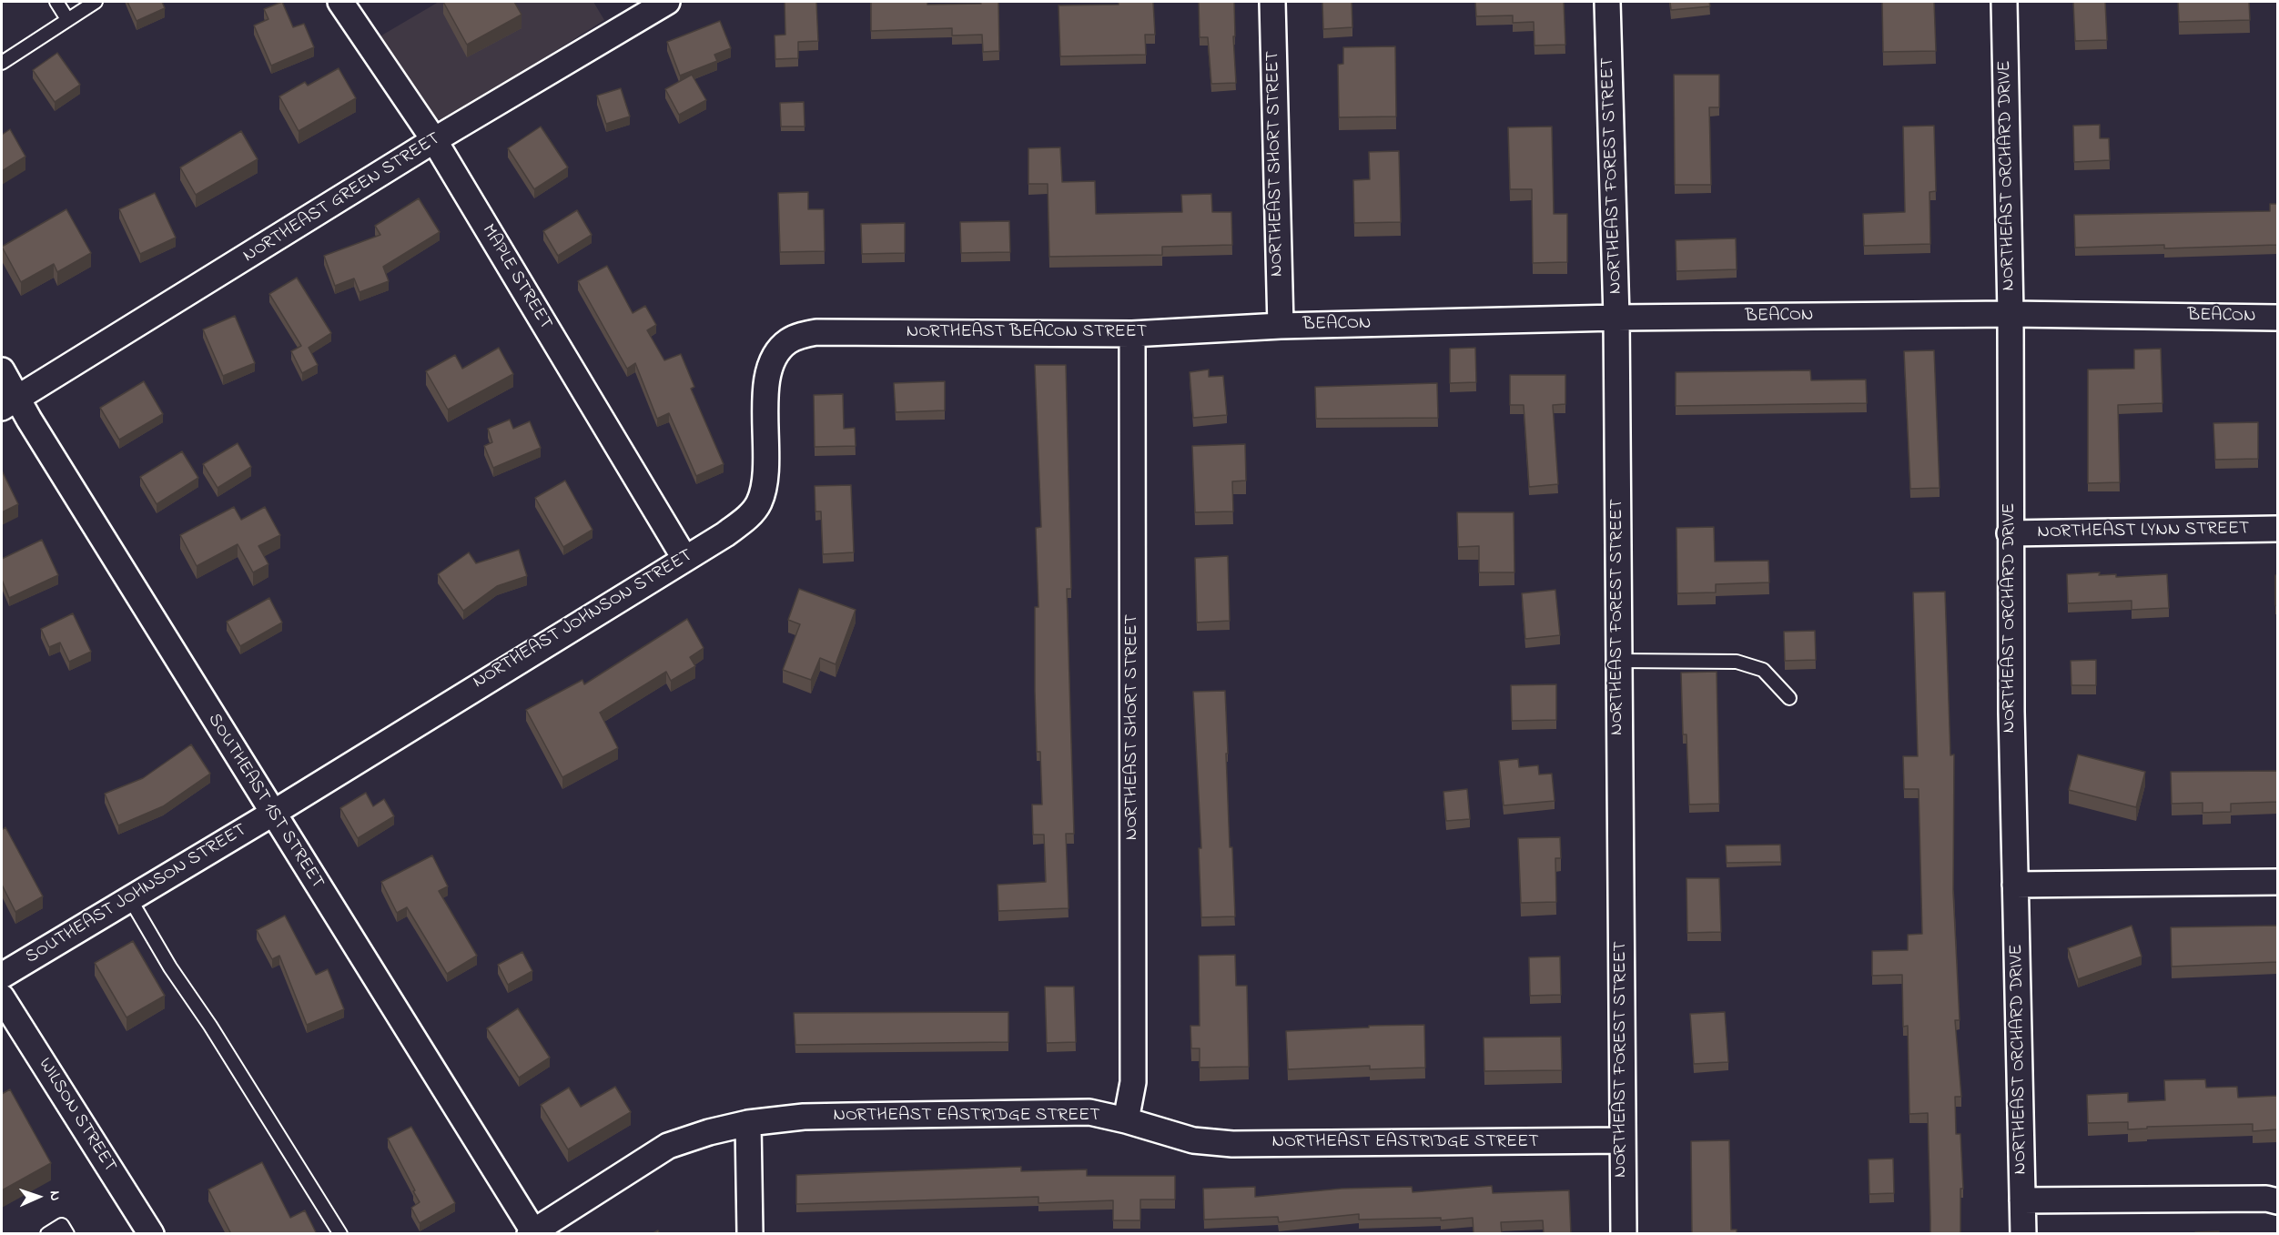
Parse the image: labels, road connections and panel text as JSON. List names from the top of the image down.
{
  "streets": {
    "street": [
      "NORTHEAST SHORT STREET",
      "NORTHEAST FOREST STREET",
      "NORTHEAST ORCHARD DRIVE",
      "NORTHEAST GREEN STREET",
      "MAPLE STREET",
      "BEACON",
      "NORTHEAST BEACON STREET",
      "NORTHEAST LYNN STREET",
      "NORTHEAST JOHNSON STREET",
      "SOUTHEAST 1ST STREET",
      "SOUTHEAST JOHNSON STREET",
      "WILSON STREET",
      "NORTHEAST EASTRIDGE STREET"
    ]
  },
  "crossings": [
    ["NORTHEAST SHORT STREET", "BEACON"],
    ["NORTHEAST SHORT STREET", "NORTHEAST BEACON STREET"],
    ["NORTHEAST SHORT STREET", "NORTHEAST EASTRIDGE STREET"],
    ["NORTHEAST FOREST STREET", "BEACON"],
    ["NORTHEAST FOREST STREET", "NORTHEAST EASTRIDGE STREET"],
    ["NORTHEAST ORCHARD DRIVE", "BEACON"],
    ["NORTHEAST ORCHARD DRIVE", "NORTHEAST LYNN STREET"],
    ["NORTHEAST GREEN STREET", "MAPLE STREET"],
    ["NORTHEAST GREEN STREET", "SOUTHEAST 1ST STREET"],
    ["MAPLE STREET", "NORTHEAST JOHNSON STREET"],
    ["BEACON", "NORTHEAST BEACON STREET"],
    ["NORTHEAST BEACON STREET", "NORTHEAST JOHNSON STREET"],
    ["NORTHEAST JOHNSON STREET", "SOUTHEAST 1ST STREET"],
    ["NORTHEAST JOHNSON STREET", "SOUTHEAST JOHNSON STREET"],
    ["SOUTHEAST 1ST STREET", "SOUTHEAST JOHNSON STREET"],
    ["SOUTHEAST 1ST STREET", "NORTHEAST EASTRIDGE STREET"]
  ],
  "north": "right"
}
